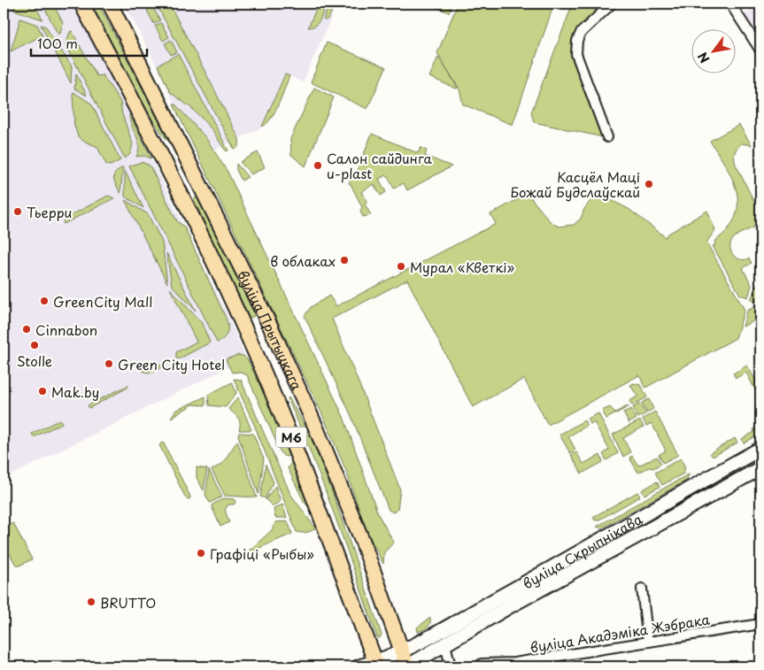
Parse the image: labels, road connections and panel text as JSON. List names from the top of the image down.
{
  "streets": {
    "main road": ["вуліца Прытыцкага", "М6", "вуліца Скрыпнікава"],
    "street": ["вуліца Акадэміка Жэбрака"]
  },
  "crossings": [
    ["вуліца Прытыцкага", "вуліца Скрыпнікава"]
  ],
  "places": [
    "Салон сайдинга u-plast",
    "Касцёл Маці Божай Будслаўскай",
    "Тьерри",
    "в облаках",
    "Мурал «Кветкі»",
    "GreenCity Mall",
    "Cinnabon",
    "Stolle",
    "Green City Hotel",
    "Mak.by",
    "Графіці «Рыбы»",
    "BRUTTO"
  ],
  "scale_bar": "100 m",
  "north": "bottom left"
}
